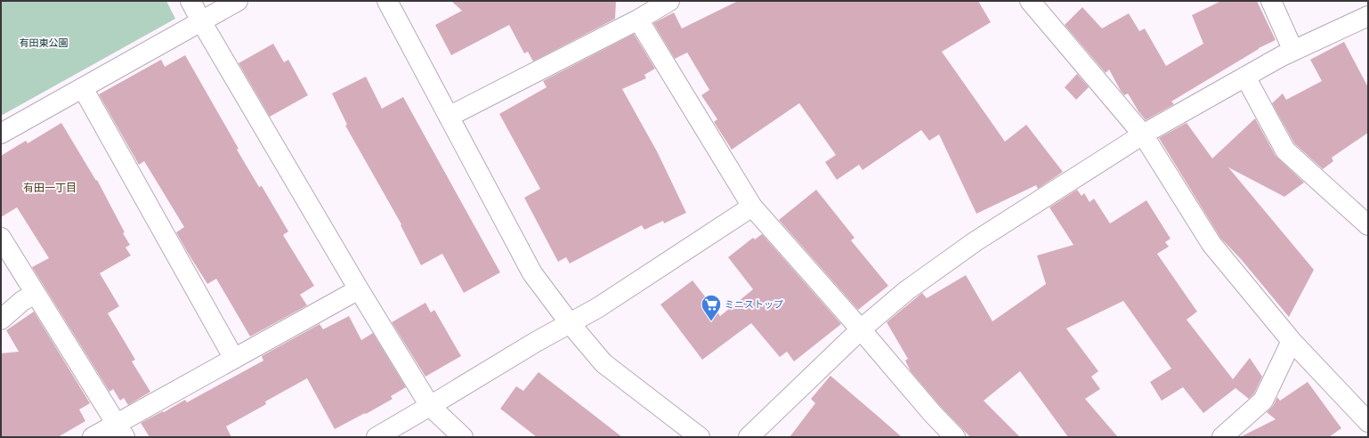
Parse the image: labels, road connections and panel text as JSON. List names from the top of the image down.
{
  "districts": ["有田一丁目"],
  "parks": ["有田東公園"],
  "places": {
    "supermarket": ["ミニストップ"]
  }
}
